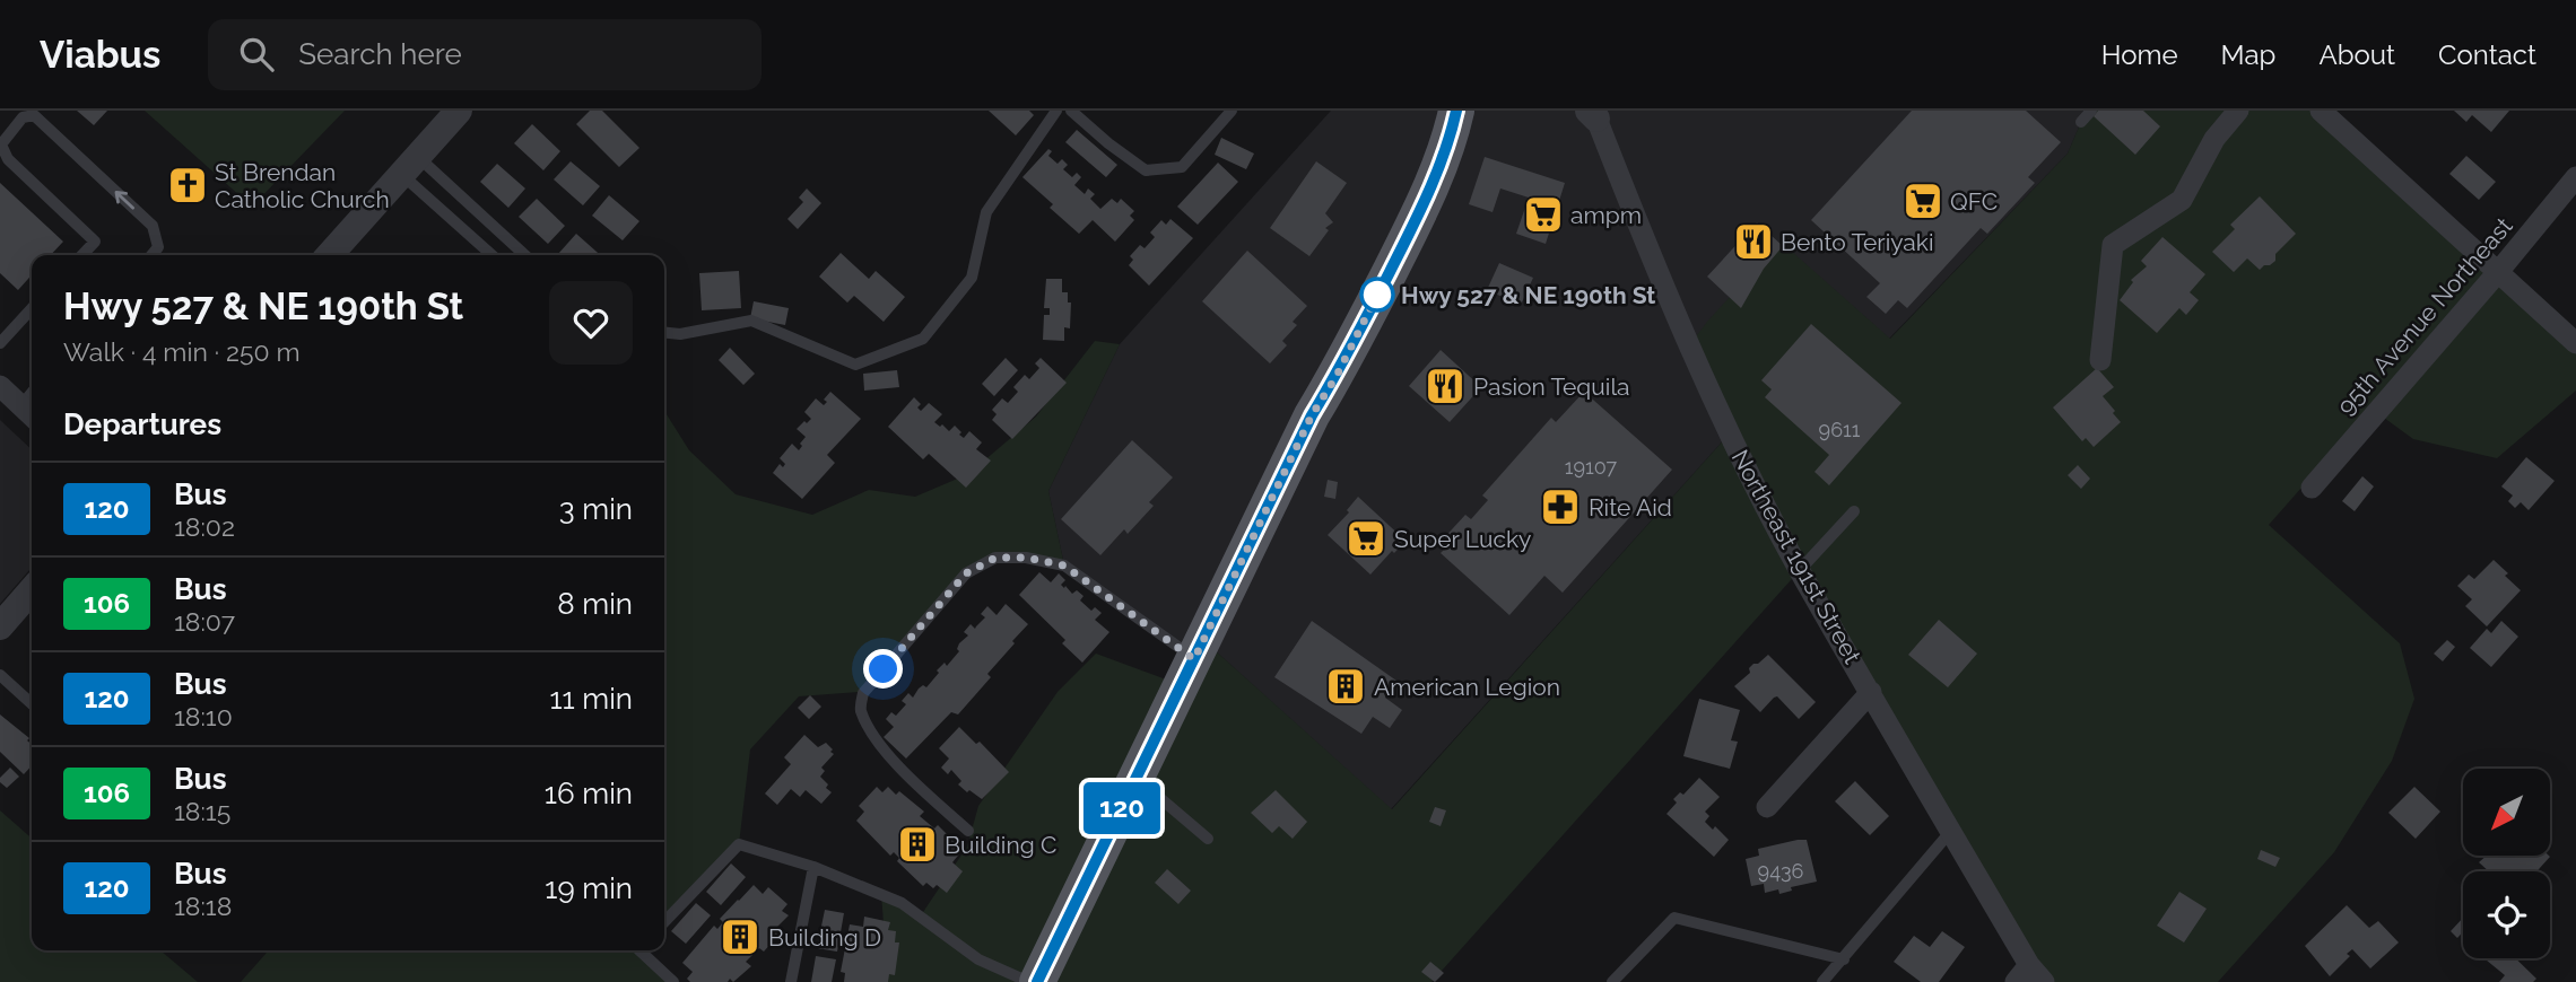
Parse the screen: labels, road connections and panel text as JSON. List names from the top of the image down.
{
  "streets": {
    "street": ["95th Avenue Northeast", "Northeast 191st Street"]
  },
  "places": {
    "church": ["St Brendan Catholic Church"],
    "supermarket": ["QFC", "ampm", "Super Lucky"],
    "restaurant": ["Bento Teriyaki", "Pasion Tequila"],
    "other": ["Hwy 527 & NE 190th St"],
    "pharmacy": ["Rite Aid"],
    "building": ["American Legion", "Building C", "Building D"]
  },
  "lines": ["bus line 120"],
  "house_numbers": ["9611", "19107", "9436"],
  "north": "bottom left",
  "page": {
    "header": "Viabus",
    "search": "Search here",
    "nav": [
      "Home",
      "Map",
      "About",
      "Contact"
    ],
    "on_map": "120",
    "heading": [
      ["Hwy 527 & NE 190th St", "Walk · 4 min · 250 m"],
      "Departures"
    ],
    "list": [
      {
        "mark": "120",
        "name": "Bus",
        "note": "18:02",
        "value": "3 min"
      },
      {
        "mark": "106",
        "name": "Bus",
        "note": "18:07",
        "value": "8 min"
      },
      {
        "mark": "120",
        "name": "Bus",
        "note": "18:10",
        "value": "11 min"
      },
      {
        "mark": "106",
        "name": "Bus",
        "note": "18:15",
        "value": "16 min"
      },
      {
        "mark": "120",
        "name": "Bus",
        "note": "18:18",
        "value": "19 min"
      }
    ]
  }
}
